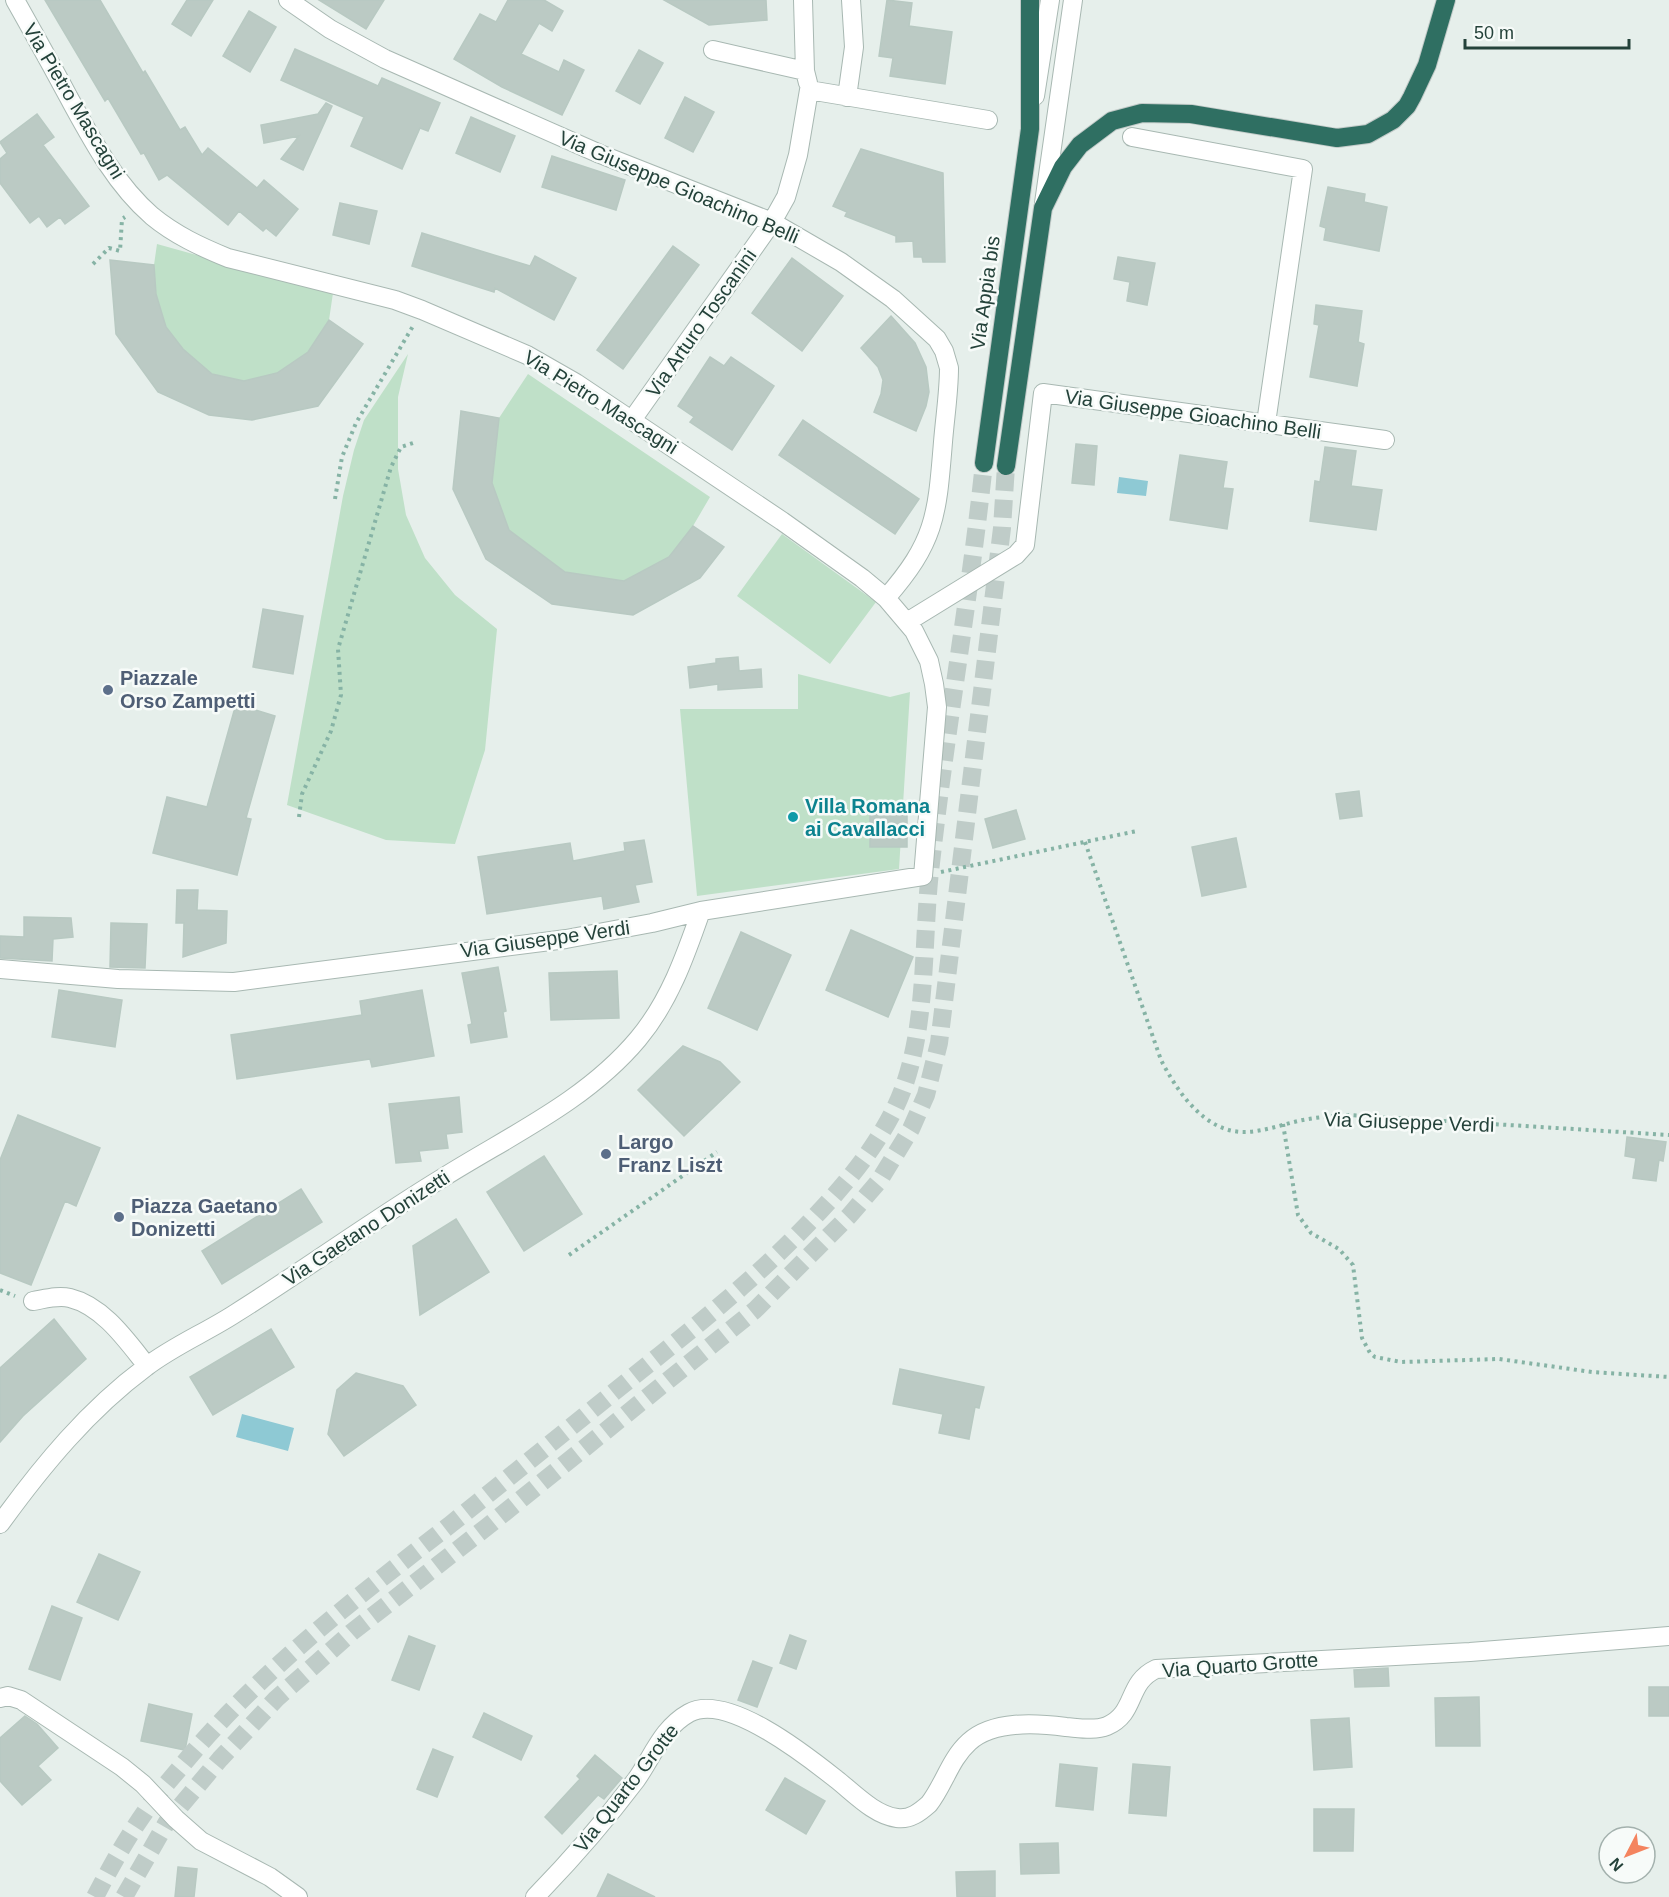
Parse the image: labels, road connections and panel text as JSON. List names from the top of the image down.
{
  "streets": {
    "highway": ["Via Appia bis"],
    "street": [
      "Via Pietro Mascagni",
      "Via Giuseppe Gioachino Belli",
      "Via Arturo Toscanini",
      "Via Giuseppe Verdi",
      "Via Gaetano Donizetti",
      "Via Quarto Grotte"
    ]
  },
  "crossings": [
    ["Via Pietro Mascagni", "Via Giuseppe Gioachino Belli"],
    ["Via Pietro Mascagni", "Via Arturo Toscanini"],
    ["Via Pietro Mascagni", "Via Giuseppe Verdi"],
    ["Via Giuseppe Gioachino Belli", "Via Arturo Toscanini"],
    ["Via Giuseppe Verdi", "Via Gaetano Donizetti"]
  ],
  "places": [
    "Piazzale Orso Zampetti",
    "Villa Romana ai Cavallacci",
    "Largo Franz Liszt",
    "Piazza Gaetano Donizetti"
  ],
  "scale_bar": "50 m",
  "north": "bottom left"
}
